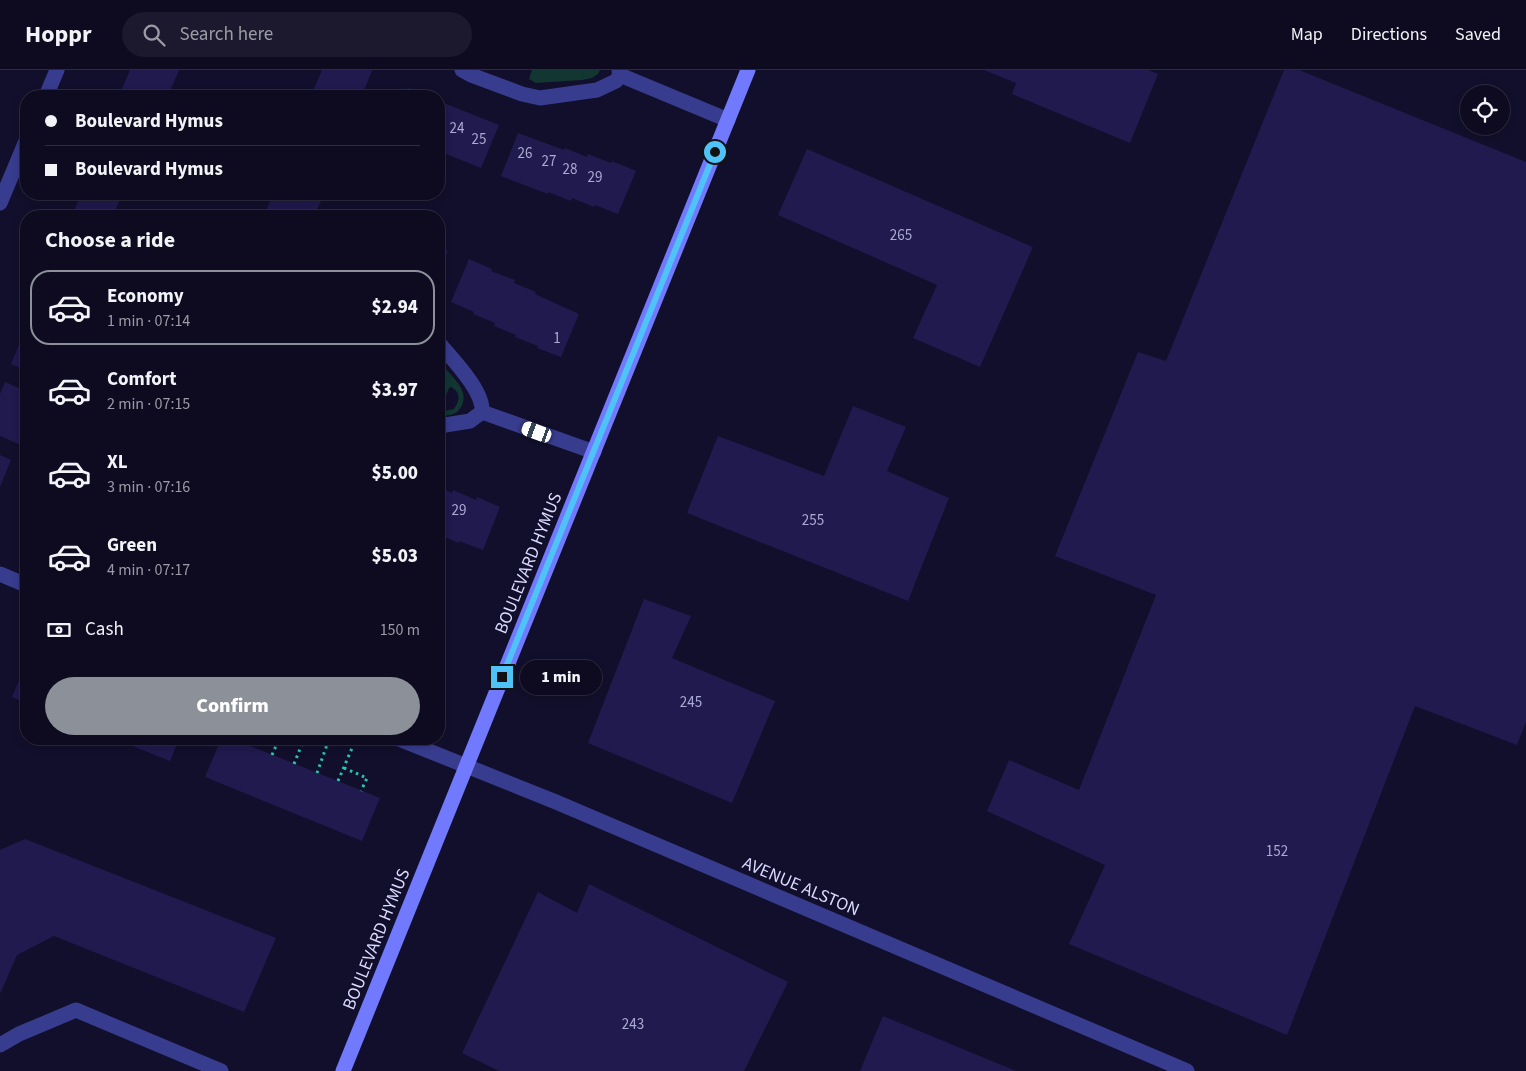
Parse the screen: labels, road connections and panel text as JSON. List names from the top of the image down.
{
  "streets": {
    "street": ["BOULEVARD HYMUS", "AVENUE ALSTON"]
  },
  "crossings": [
    ["BOULEVARD HYMUS", "AVENUE ALSTON"]
  ],
  "house_numbers": [
    "24",
    "25",
    "26",
    "27",
    "28",
    "29",
    "265",
    "1",
    "29",
    "255",
    "245",
    "152",
    "243"
  ],
  "page": {
    "header": "Hoppr",
    "search": "Search here",
    "nav": ["Map", "Directions", "Saved"],
    "banner": ["Boulevard Hymus", "Boulevard Hymus"],
    "heading": "Choose a ride",
    "list": [
      {
        "name": "Economy",
        "note": "1 min · 07:14",
        "value": "$2.94"
      },
      {
        "name": "Comfort",
        "note": "2 min · 07:15",
        "value": "$3.97"
      },
      {
        "name": "XL",
        "note": "3 min · 07:16",
        "value": "$5.00"
      },
      {
        "name": "Green",
        "note": "4 min · 07:17",
        "value": "$5.03"
      }
    ],
    "pay": ["Cash", "150 m"],
    "bubble": "1 min",
    "buttons": "Confirm"
  }
}
